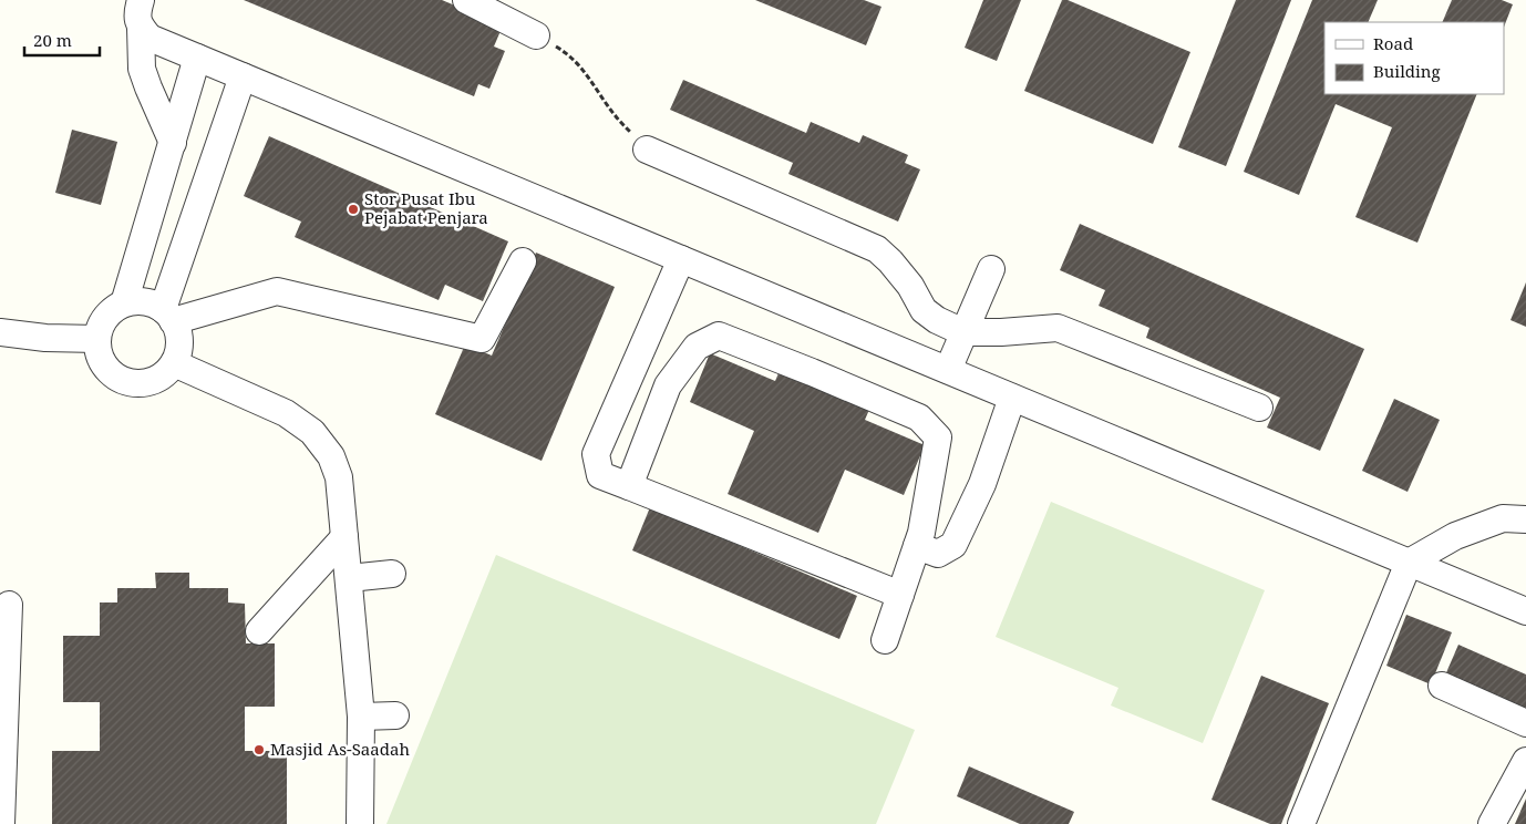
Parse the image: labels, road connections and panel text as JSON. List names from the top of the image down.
{
  "places": ["Stor Pusat Ibu Pejabat Penjara", "Masjid As-Saadah"],
  "legend": ["Road", "Building"],
  "scale_bar": "20 m"
}
